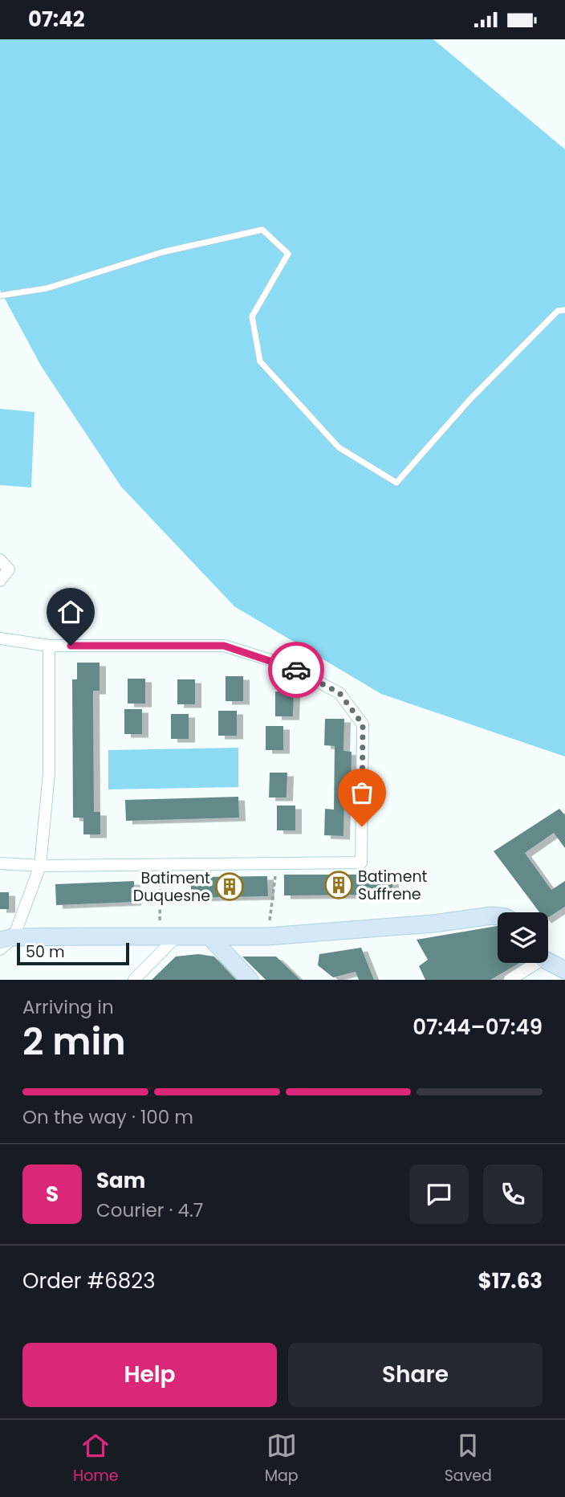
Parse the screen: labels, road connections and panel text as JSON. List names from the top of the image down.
{
  "places": {
    "building": ["Batiment Suffrene", "Batiment Duquesne"]
  },
  "scale_bar": "50 m",
  "page": {
    "status": "07:42",
    "scale": "50 m",
    "heading": ["2 min", "Arriving in", "07:44–07:49"],
    "panel": [
      "Sam",
      "Courier · 4.7",
      "Order #6823",
      "$17.63"
    ],
    "bar": "On the way · 100 m",
    "round": "S",
    "buttons": ["Help", "Share"],
    "tabs": ["Home", "Map", "Saved"]
  }
}
